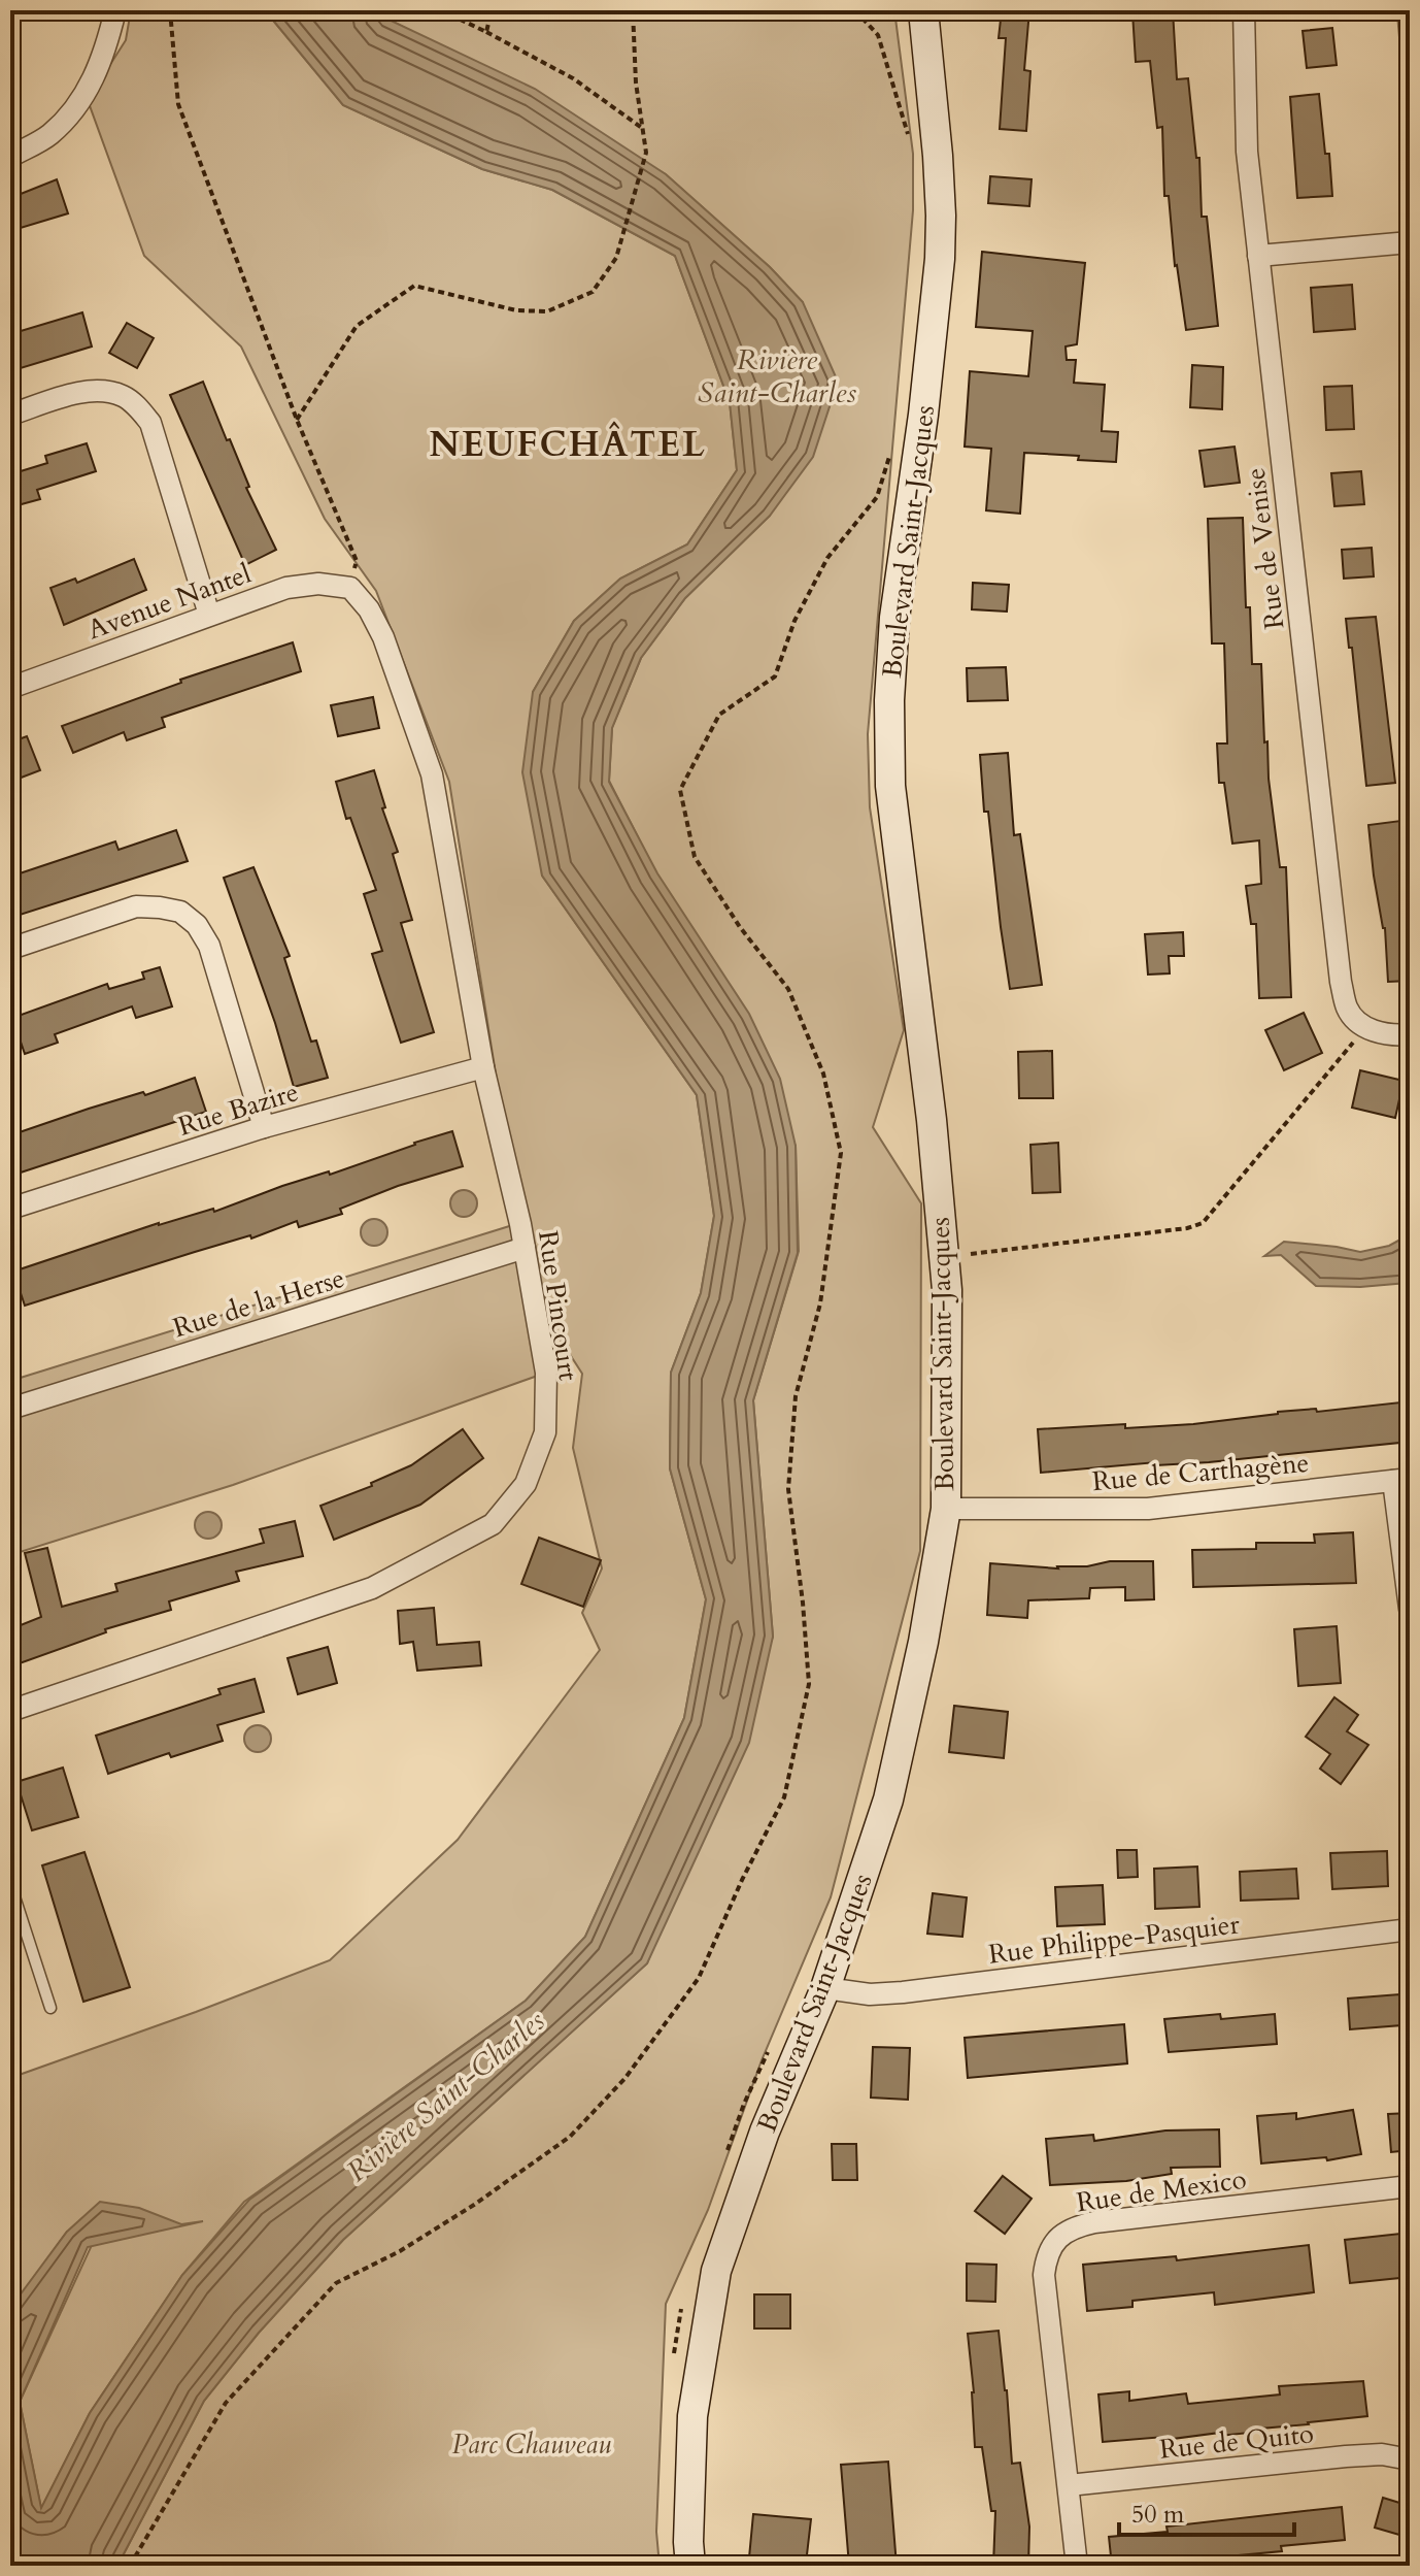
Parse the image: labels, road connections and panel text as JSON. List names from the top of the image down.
{
  "streets": {
    "street": [
      "Boulevard Saint-Jacques",
      "Rue de Venise",
      "Avenue Nantel",
      "Rue Bazire",
      "Rue de la Herse",
      "Rue Pincourt",
      "Rue de Carthagène",
      "Rue Philippe-Pasquier",
      "Rue de Mexico",
      "Rue de Quito"
    ]
  },
  "crossings": [
    ["Boulevard Saint-Jacques", "Rue de Carthagène"],
    ["Boulevard Saint-Jacques", "Rue Philippe-Pasquier"],
    ["Avenue Nantel", "Rue Pincourt"],
    ["Rue Bazire", "Rue Pincourt"],
    ["Rue de la Herse", "Rue Pincourt"],
    ["Rue de Mexico", "Rue de Quito"]
  ],
  "districts": ["NEUFCHÂTEL"],
  "water": ["Rivière Saint-Charles"],
  "parks": ["Parc Chauveau"],
  "scale_bar": "50 m"
}
